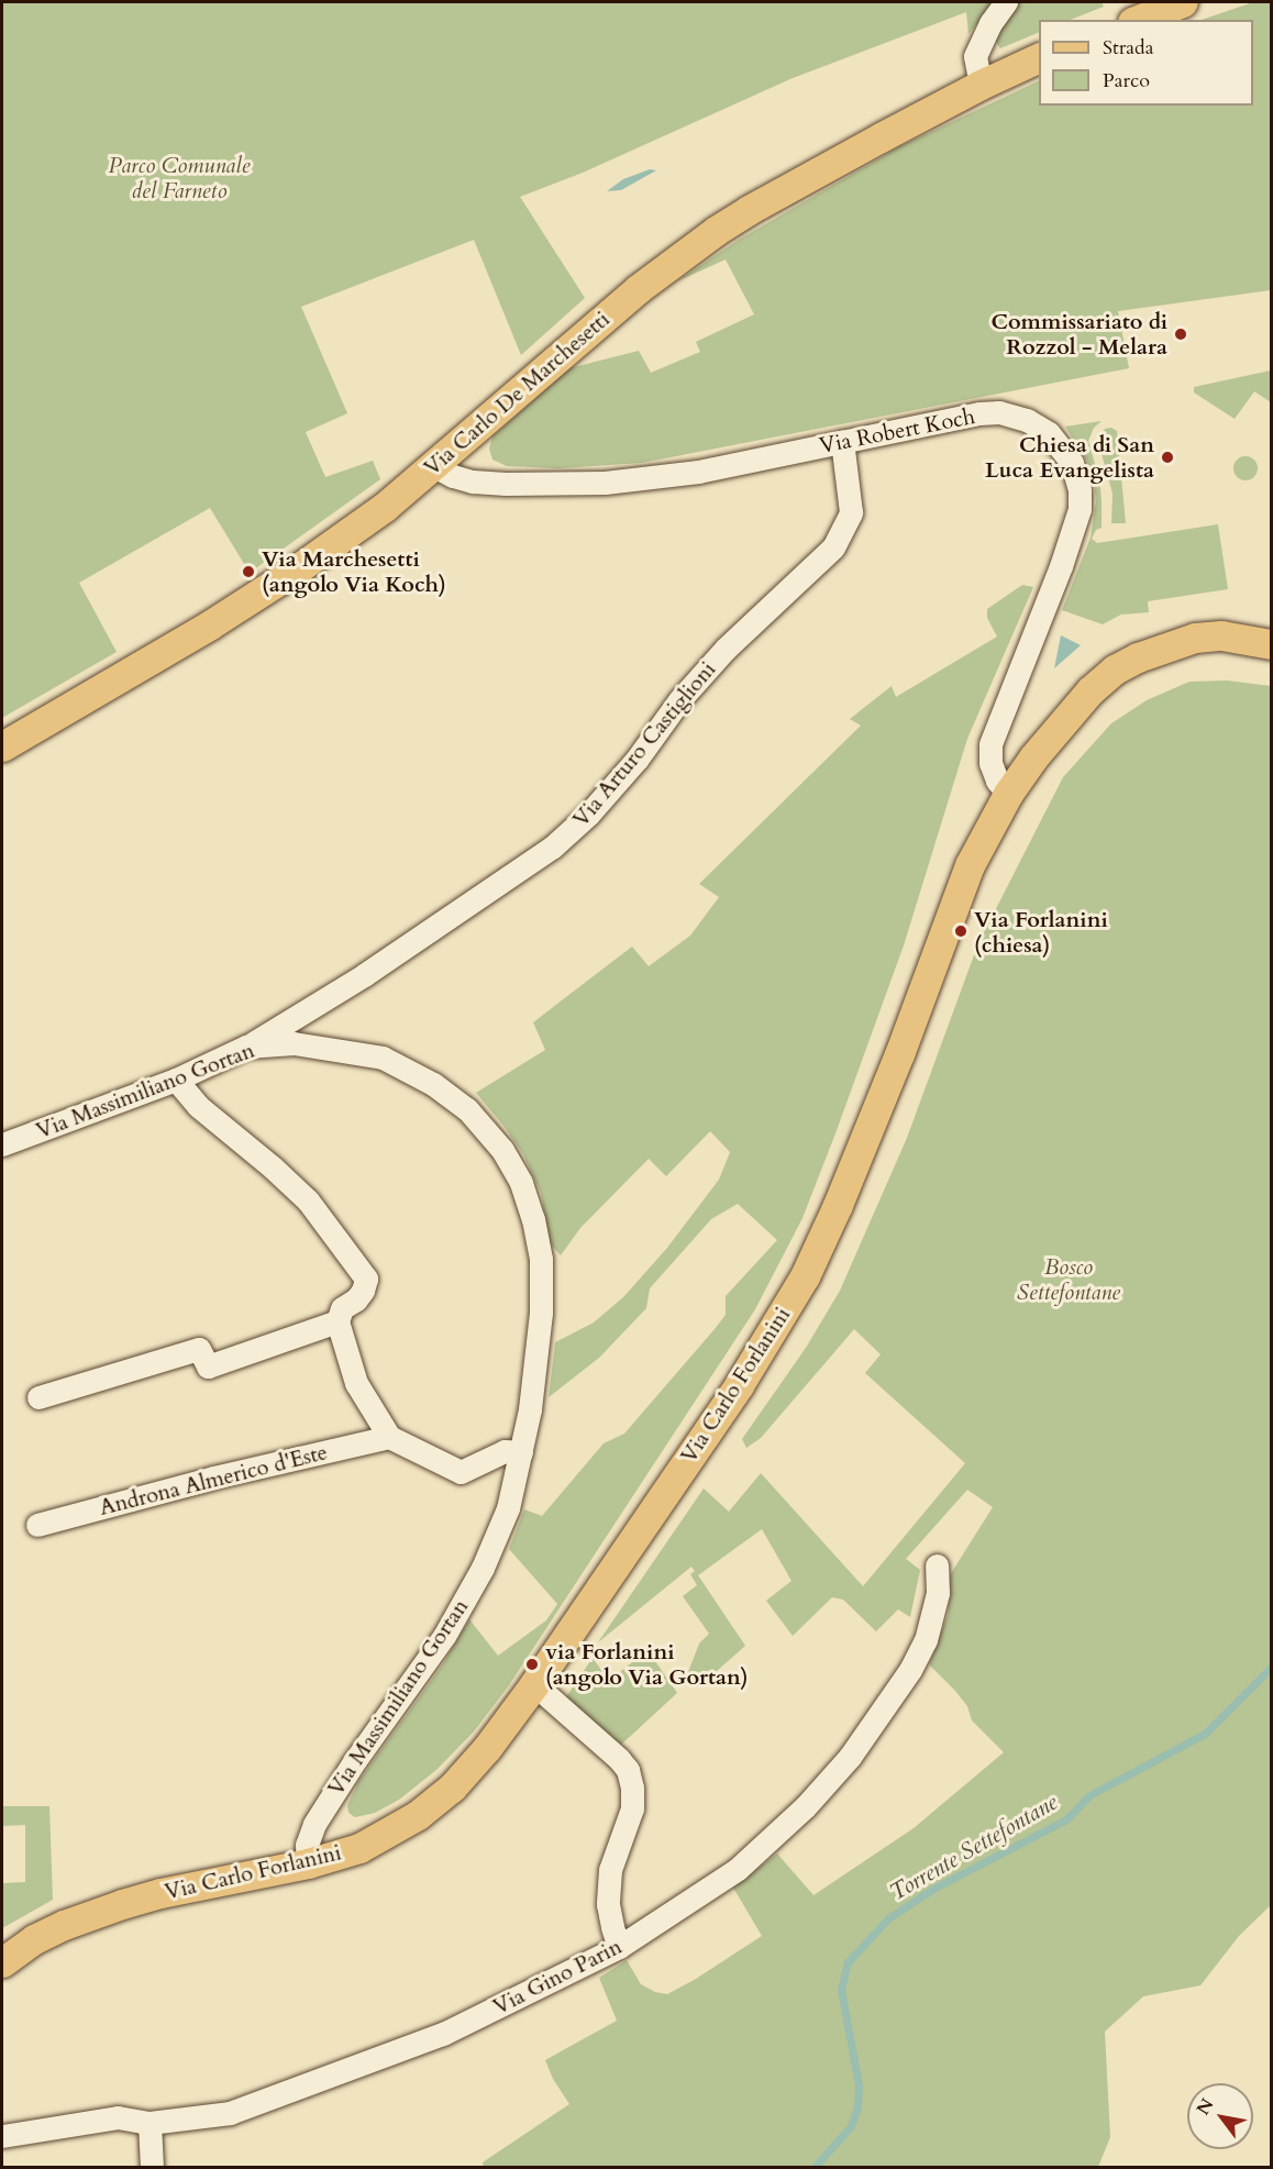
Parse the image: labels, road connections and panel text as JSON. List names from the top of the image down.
{
  "streets": {
    "main road": ["Via Carlo De Marchesetti", "Via Carlo Forlanini"],
    "street": [
      "Via Robert Koch",
      "Via Arturo Castiglioni",
      "Via Massimiliano Gortan",
      "Androna Almerico d'Este",
      "Via Gino Parin"
    ]
  },
  "crossings": [
    ["Via Carlo De Marchesetti", "Via Robert Koch"],
    ["Via Robert Koch", "Via Arturo Castiglioni"],
    ["Via Robert Koch", "Via Carlo Forlanini"],
    ["Via Arturo Castiglioni", "Via Massimiliano Gortan"],
    ["Via Massimiliano Gortan", "Via Carlo Forlanini"]
  ],
  "water": ["Torrente Settefontane"],
  "parks": ["Parco Comunale del Farneto", "Bosco Settefontane"],
  "places": [
    "Commissariato di Rozzol - Melara",
    "Chiesa di San Luca Evangelista",
    "Via Marchesetti (angolo Via Koch)",
    "Via Forlanini (chiesa)",
    "via Forlanini (angolo Via Gortan)"
  ],
  "legend": ["Strada", "Parco"],
  "north": "top left"
}
